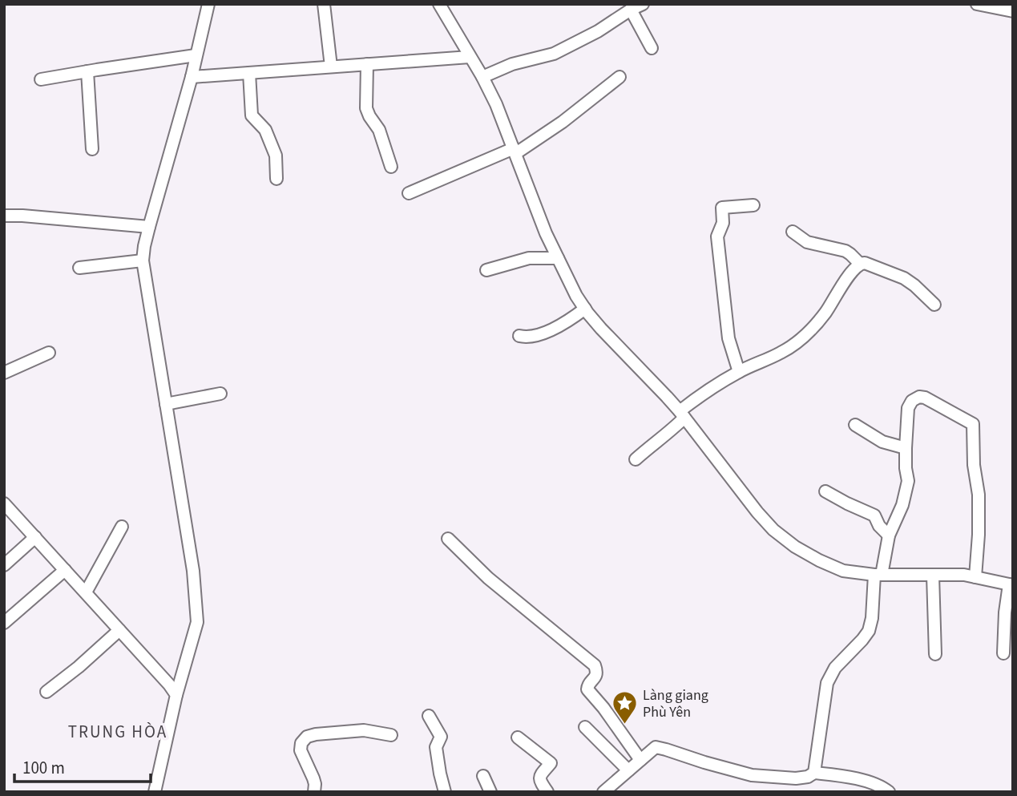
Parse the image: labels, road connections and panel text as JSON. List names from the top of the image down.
{
  "districts": ["TRUNG HÒA"],
  "places": {
    "place": ["Làng giang Phù Yên"]
  },
  "scale_bar": "100 m"
}
